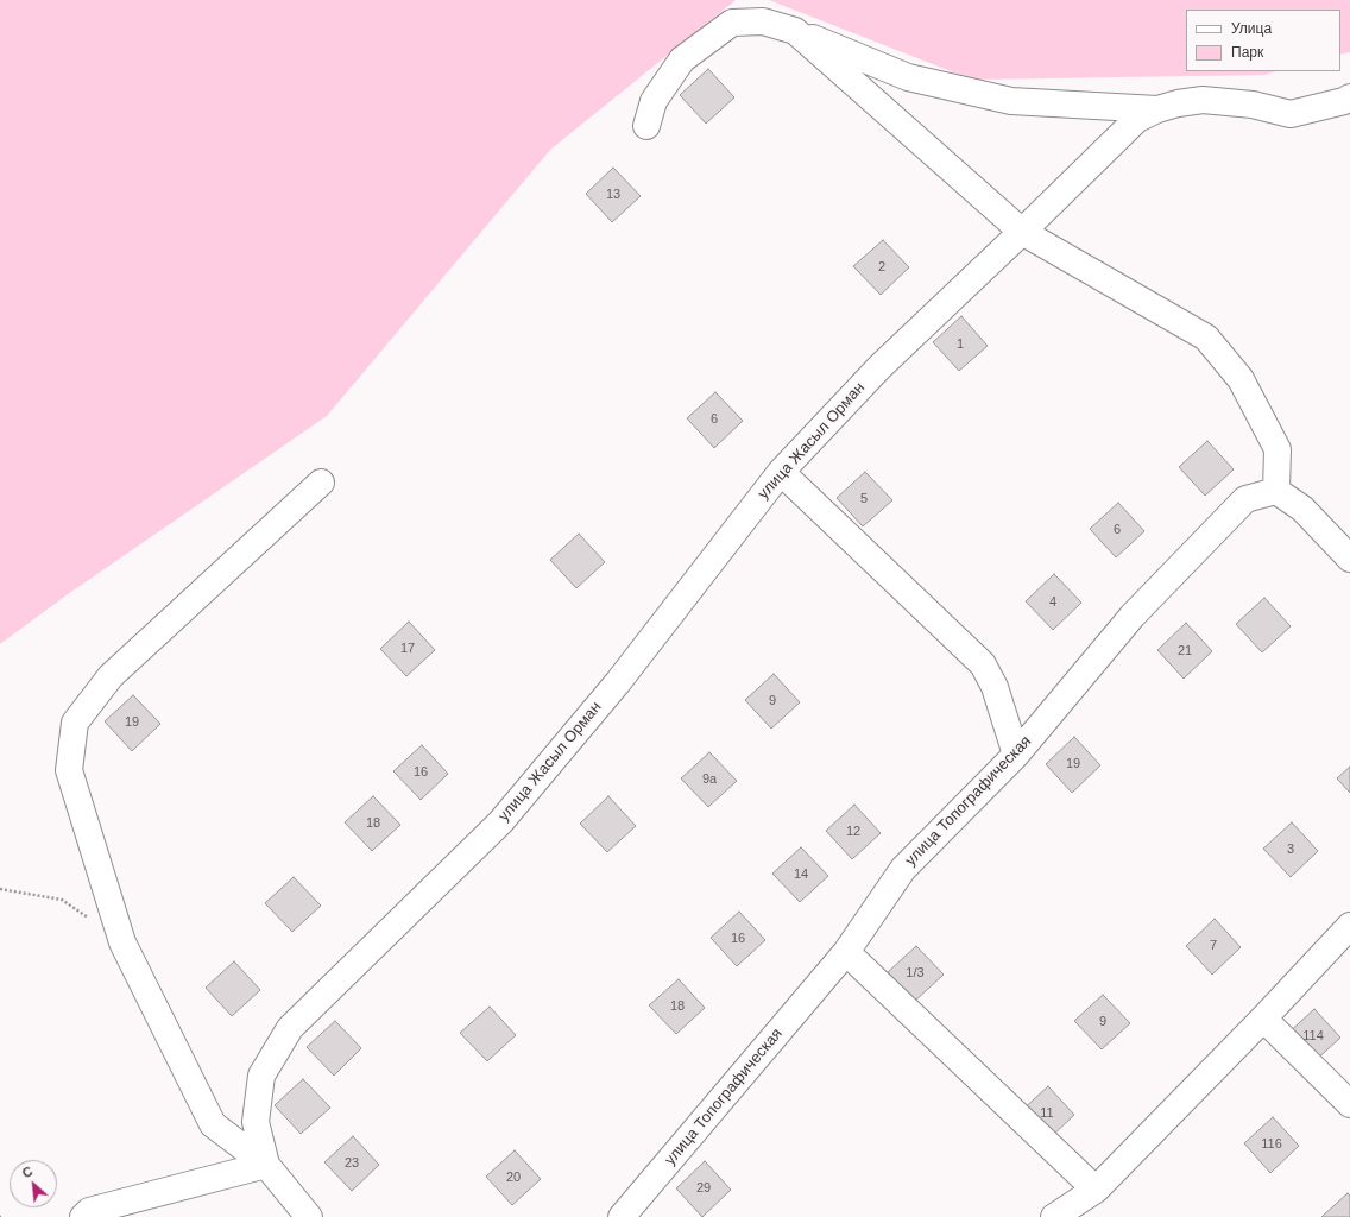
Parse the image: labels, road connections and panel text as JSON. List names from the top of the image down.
{
  "streets": {
    "street": ["улица Жасыл Орман", "улица Топографическая"]
  },
  "house_numbers": [
    "13",
    "2",
    "1",
    "6",
    "5",
    "6",
    "4",
    "17",
    "21",
    "9",
    "19",
    "19",
    "16",
    "9а",
    "18",
    "12",
    "3",
    "14",
    "16",
    "7",
    "1/3",
    "18",
    "9",
    "114",
    "11",
    "116",
    "23",
    "20",
    "29"
  ],
  "legend": ["Улица", "Парк"],
  "north": "top left"
}
